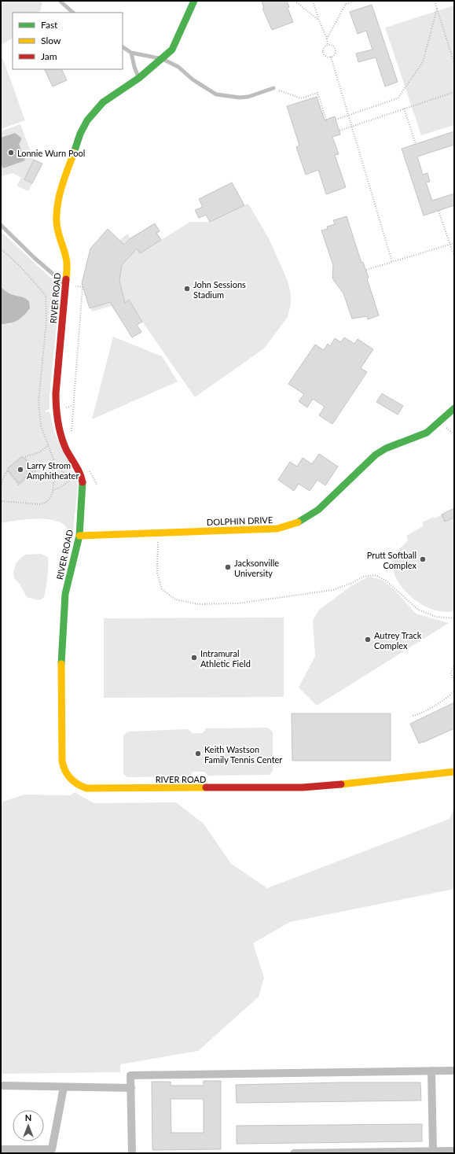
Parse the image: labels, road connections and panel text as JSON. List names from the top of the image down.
{
  "streets": {
    "street": ["RIVER ROAD", "DOLPHIN DRIVE"]
  },
  "crossings": [
    ["RIVER ROAD", "DOLPHIN DRIVE"]
  ],
  "places": [
    "Lonnie Wurn Pool",
    "John Sessions Stadium",
    "Larry Strom Amphitheater",
    "Prutt Softball Complex",
    "Jacksonville University",
    "Autrey Track Complex",
    "Intramural Athletic Field",
    "Keith Wastson Family Tennis Center"
  ],
  "legend": ["Fast", "Slow", "Jam"],
  "north": "top"
}
